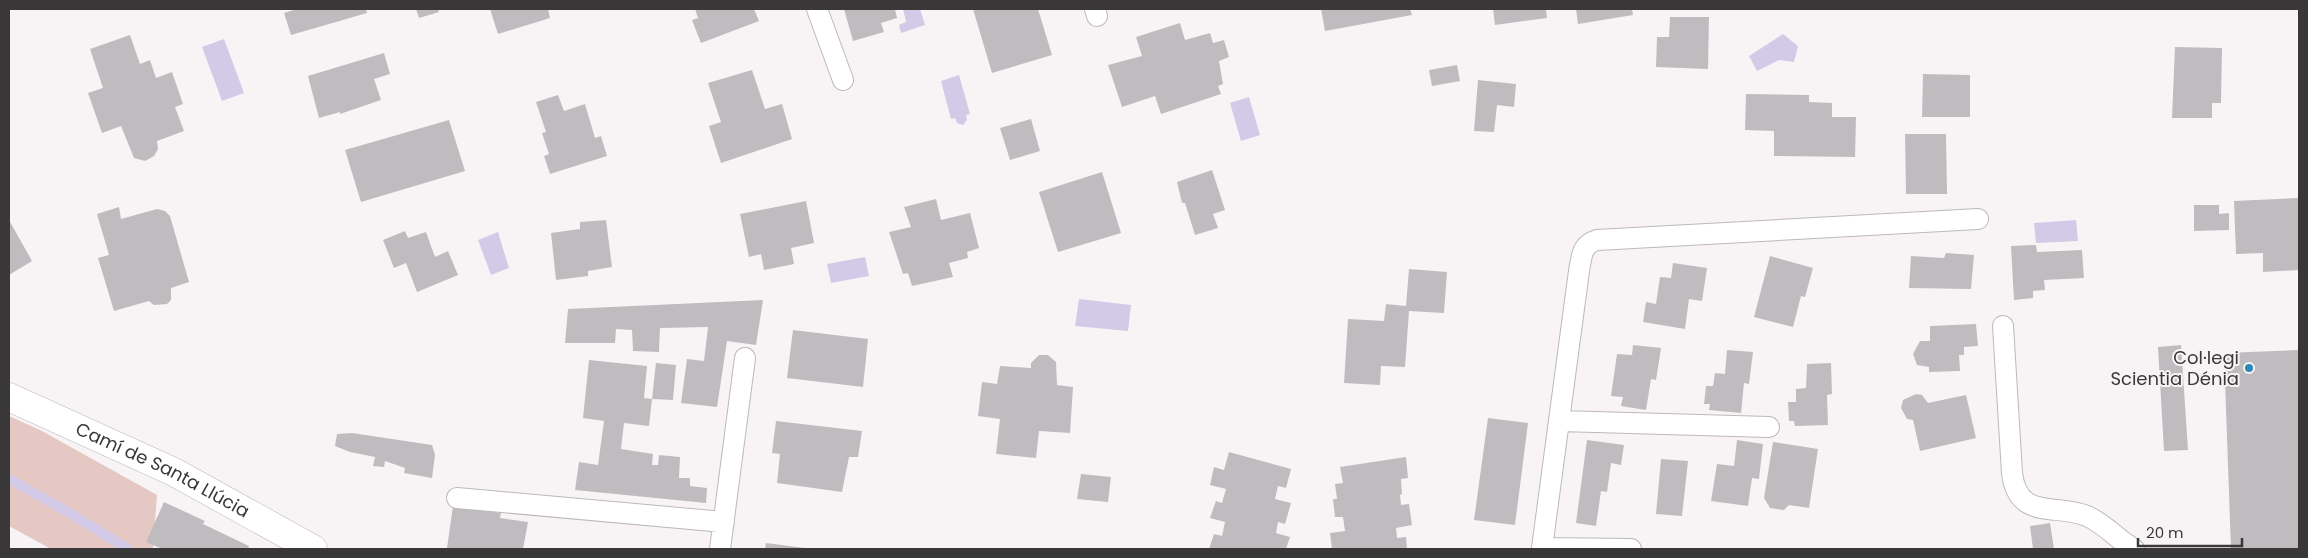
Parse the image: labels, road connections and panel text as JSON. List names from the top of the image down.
{
  "streets": {
    "street": ["Camí de Santa Llúcia"]
  },
  "places": ["Col·legi Scientia Dénia"],
  "scale_bar": "20 m"
}
